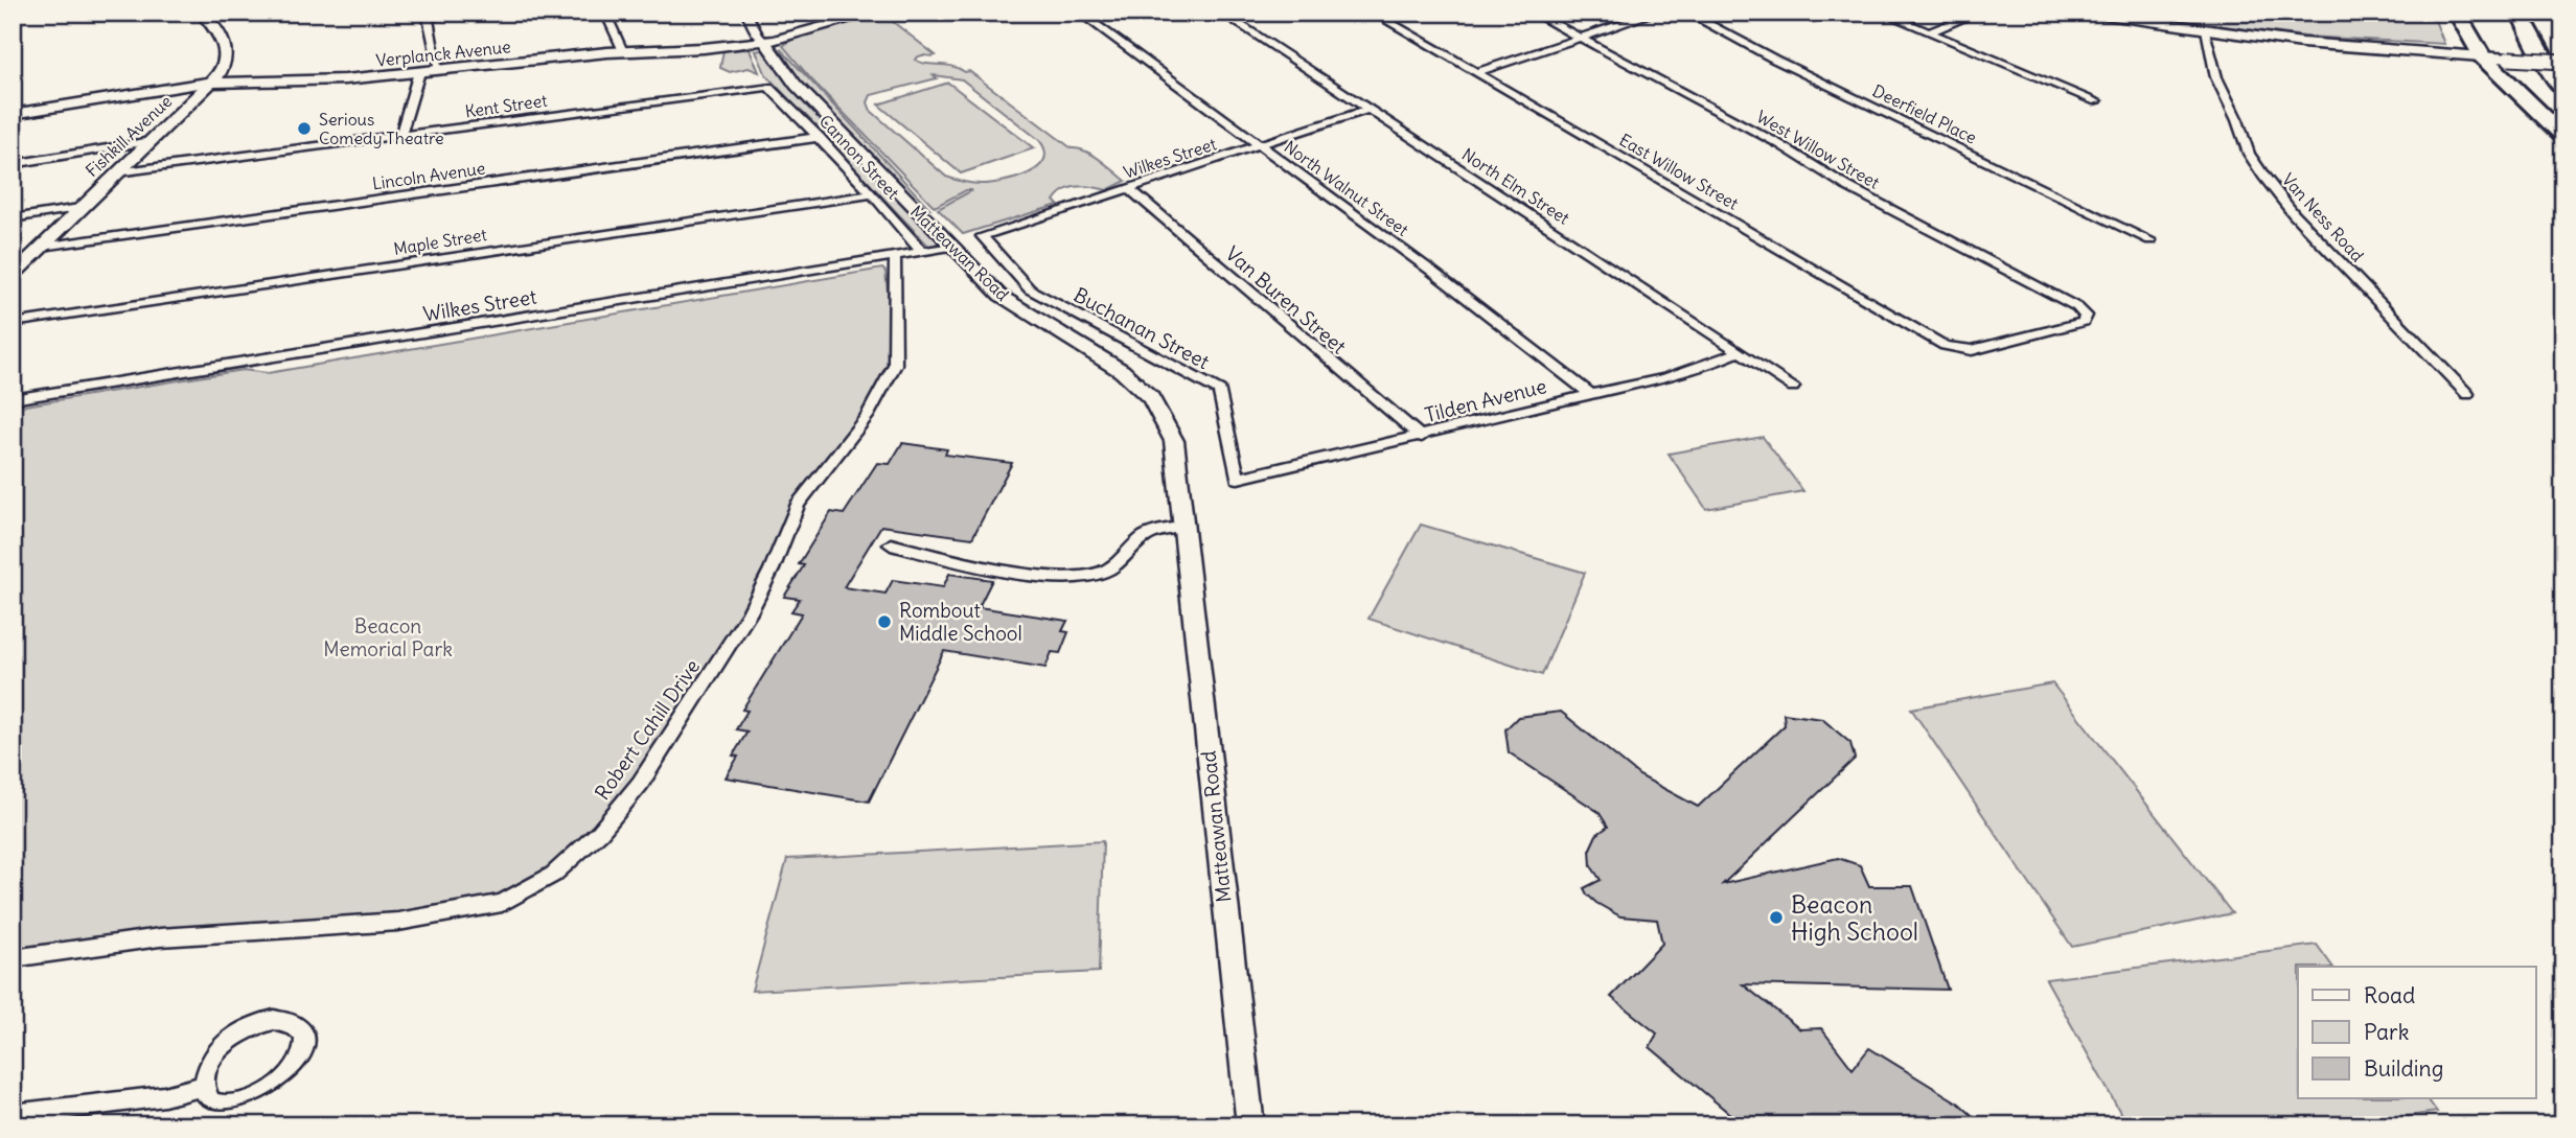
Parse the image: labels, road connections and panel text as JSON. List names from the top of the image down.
{
  "streets": {
    "street": [
      "Verplanck Avenue",
      "Kent Street",
      "Deerfield Place",
      "Fishkill Avenue",
      "West Willow Street",
      "Cannon Street",
      "Wilkes Street",
      "East Willow Street",
      "Lincoln Avenue",
      "North Elm Street",
      "North Walnut Street",
      "Van Ness Road",
      "Maple Street",
      "Matteawan Road",
      "Van Buren Street",
      "Buchanan Street",
      "Tilden Avenue",
      "Robert Cahill Drive"
    ]
  },
  "crossings": [
    ["Verplanck Avenue", "Fishkill Avenue"],
    ["Verplanck Avenue", "Matteawan Road"],
    ["Kent Street", "Fishkill Avenue"],
    ["Kent Street", "Cannon Street"],
    ["Fishkill Avenue", "Lincoln Avenue"],
    ["West Willow Street", "East Willow Street"],
    ["Cannon Street", "Wilkes Street"],
    ["Cannon Street", "Lincoln Avenue"],
    ["Cannon Street", "Maple Street"],
    ["Wilkes Street", "North Elm Street"],
    ["Wilkes Street", "North Walnut Street"],
    ["Wilkes Street", "Matteawan Road"],
    ["Wilkes Street", "Van Buren Street"],
    ["Wilkes Street", "Buchanan Street"],
    ["Wilkes Street", "Robert Cahill Drive"],
    ["North Elm Street", "Tilden Avenue"],
    ["North Walnut Street", "Tilden Avenue"],
    ["Van Buren Street", "Tilden Avenue"],
    ["Buchanan Street", "Tilden Avenue"]
  ],
  "parks": ["Beacon Memorial Park"],
  "places": ["Serious Comedy Theatre", "Rombout Middle School", "Beacon High School"],
  "legend": ["Road", "Park", "Building"]
}
